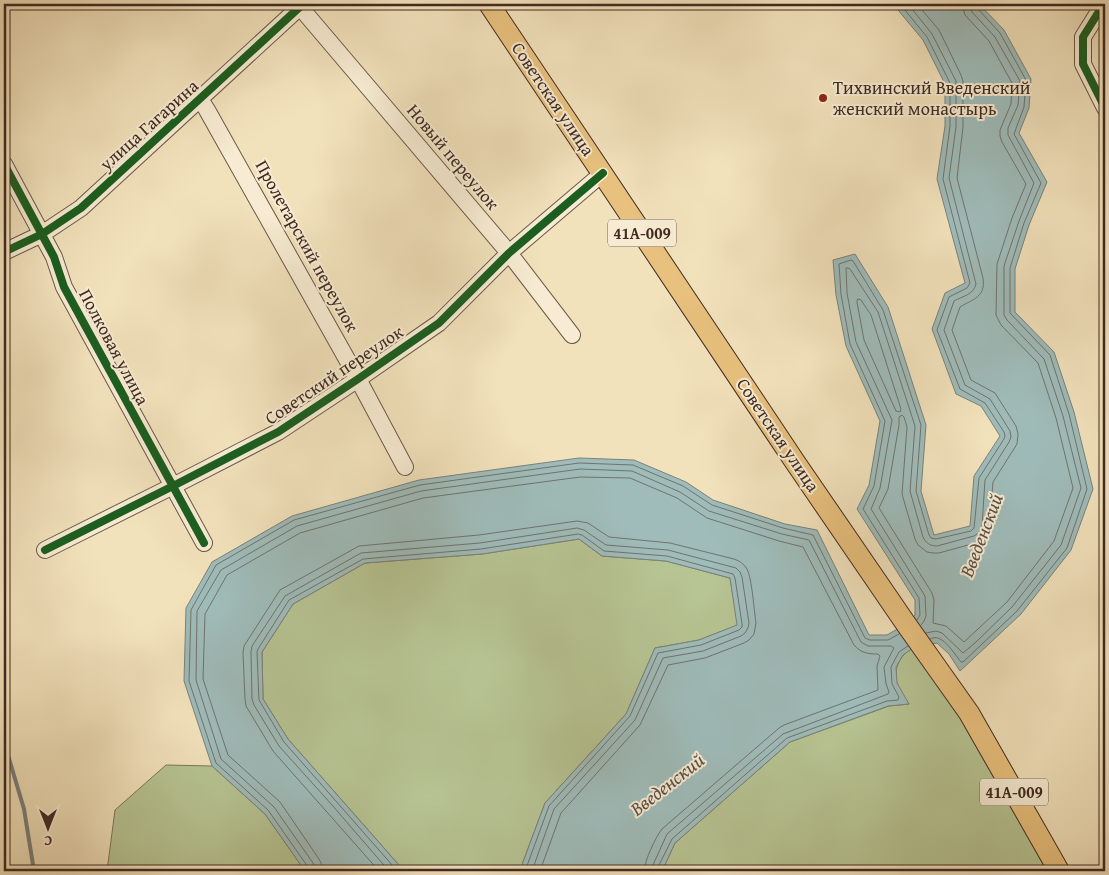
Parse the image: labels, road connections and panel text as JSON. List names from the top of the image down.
{
  "streets": {
    "main road": ["Советская улица", "41А-009"],
    "street": [
      "улица Гагарина",
      "Новый переулок",
      "Пролетарский переулок",
      "Полковая улица",
      "Советский переулок"
    ]
  },
  "crossings": [
    ["Советская улица", "Советский переулок"],
    ["улица Гагарина", "Новый переулок"],
    ["улица Гагарина", "Пролетарский переулок"],
    ["улица Гагарина", "Полковая улица"],
    ["Новый переулок", "Советский переулок"],
    ["Пролетарский переулок", "Советский переулок"],
    ["Полковая улица", "Советский переулок"]
  ],
  "water": ["Введенский"],
  "places": ["Тихвинский Введенский женский монастырь"],
  "north": "bottom"
}
